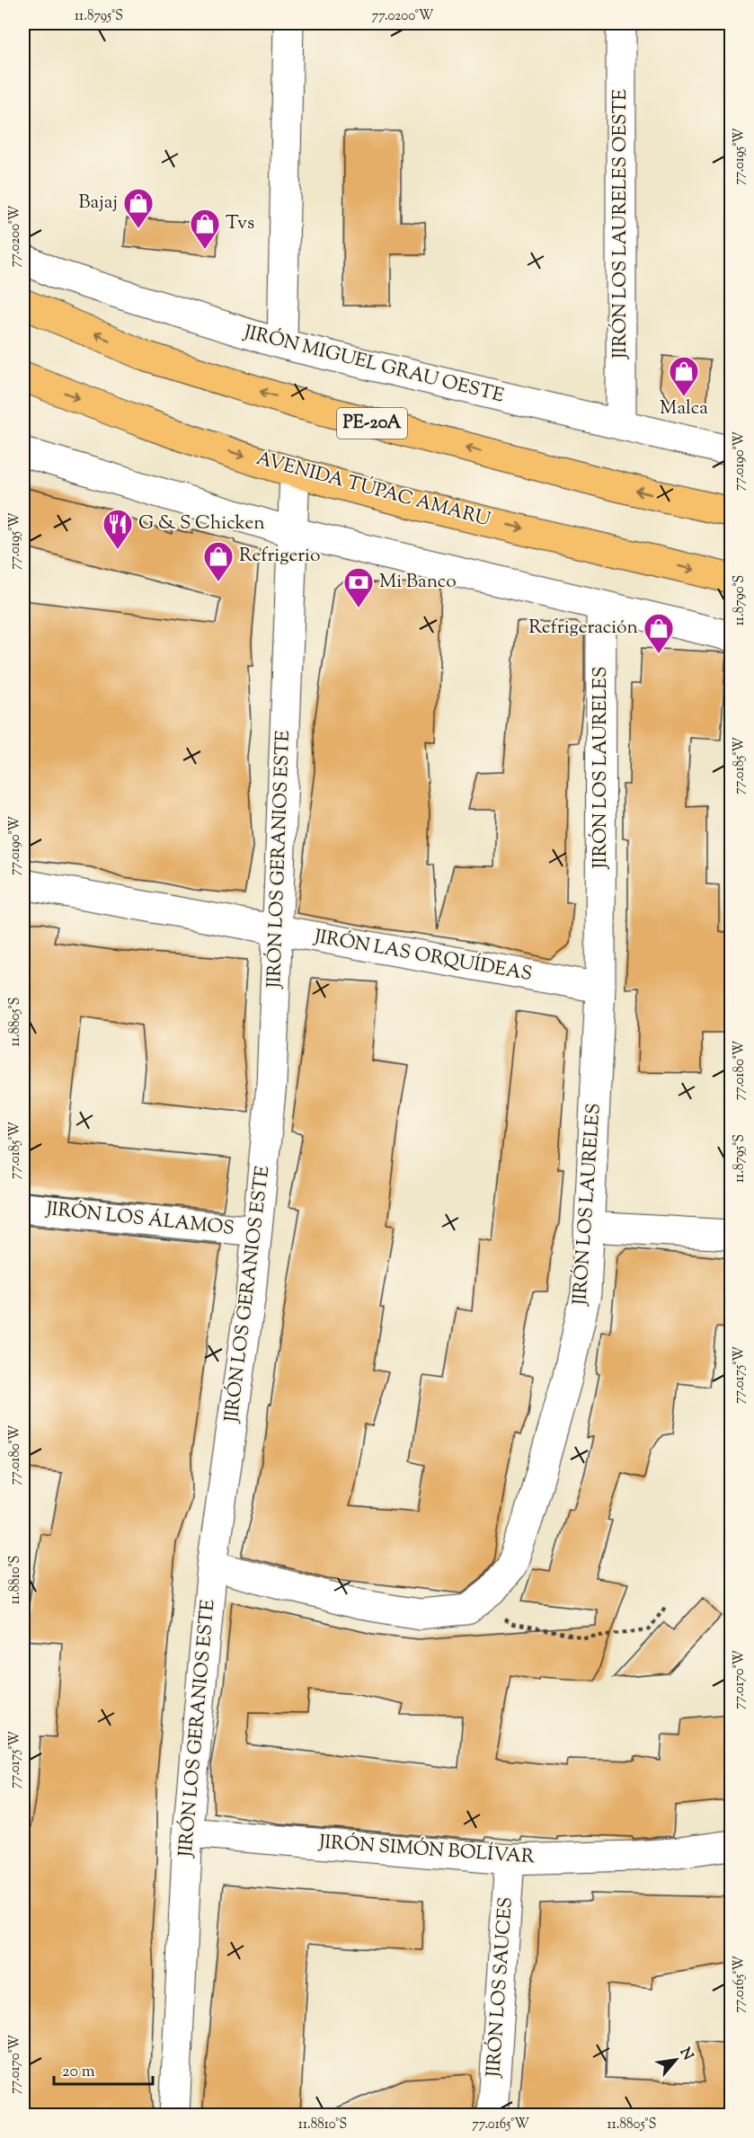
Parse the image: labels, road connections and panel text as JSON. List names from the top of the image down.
{
  "streets": {
    "highway": ["PE-20A", "AVENIDA TÚPAC AMARU"],
    "street": [
      "JIRÓN LOS LAURELES OESTE",
      "JIRÓN MIGUEL GRAU OESTE",
      "JIRÓN LOS LAURELES",
      "JIRÓN LOS GERANIOS ESTE",
      "JIRÓN LAS ORQUÍDEAS",
      "JIRÓN LOS ÁLAMOS",
      "JIRÓN SIMÓN BOLÍVAR",
      "JIRÓN LOS SAUCES"
    ]
  },
  "crossings": [
    ["JIRÓN LOS LAURELES OESTE", "JIRÓN MIGUEL GRAU OESTE"],
    ["AVENIDA TÚPAC AMARU", "JIRÓN LOS GERANIOS ESTE"],
    ["JIRÓN LOS LAURELES", "JIRÓN LOS GERANIOS ESTE"],
    ["JIRÓN LOS LAURELES", "JIRÓN LAS ORQUÍDEAS"],
    ["JIRÓN LOS GERANIOS ESTE", "JIRÓN LAS ORQUÍDEAS"],
    ["JIRÓN LOS GERANIOS ESTE", "JIRÓN LOS ÁLAMOS"],
    ["JIRÓN LOS GERANIOS ESTE", "JIRÓN SIMÓN BOLÍVAR"],
    ["JIRÓN SIMÓN BOLÍVAR", "JIRÓN LOS SAUCES"]
  ],
  "places": {
    "shop": [
      "Bajaj",
      "Tvs",
      "Malca",
      "Refrigerio",
      "Refrigeración"
    ],
    "restaurant": ["G & S Chicken"],
    "bank": ["Mi Banco"]
  },
  "scale_bar": "20 m",
  "north": "top right",
  "coordinates": [
    "11.8795°S",
    "77.0200°W",
    "77.0195°W",
    "77.0190°W",
    "11.8790°S",
    "77.0185°W",
    "11.8805°S",
    "77.0180°W",
    "77.0175°W",
    "11.8810°S",
    "77.0170°W",
    "77.0165°W"
  ]
}
